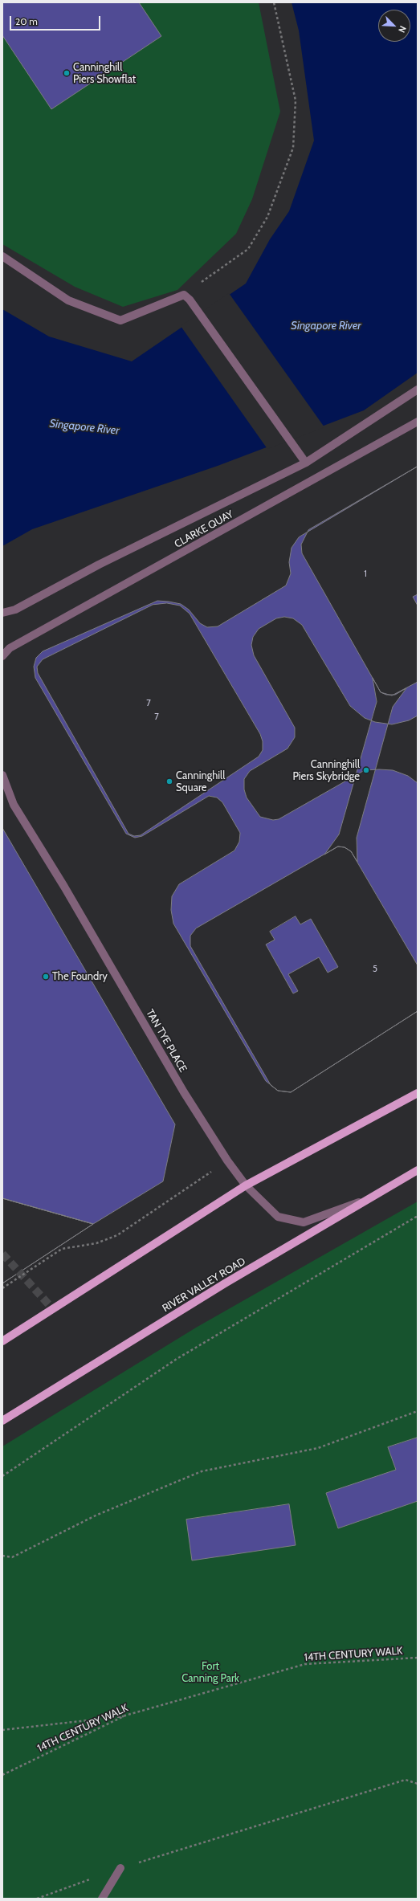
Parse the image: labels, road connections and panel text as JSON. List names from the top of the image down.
{
  "streets": {
    "main road": ["RIVER VALLEY ROAD"],
    "street": ["CLARKE QUAY", "TAN TYE PLACE"],
    "path": ["14TH CENTURY WALK"]
  },
  "crossings": [
    ["TAN TYE PLACE", "RIVER VALLEY ROAD"]
  ],
  "water": ["Singapore River"],
  "parks": ["Fort Canning Park"],
  "places": [
    "Canninghill Piers Showflat",
    "Canninghill Piers Skybridge",
    "Canninghill Square",
    "The Foundry"
  ],
  "house_numbers": [
    "1",
    "7",
    "7",
    "5"
  ],
  "scale_bar": "20 m",
  "north": "bottom right"
}
